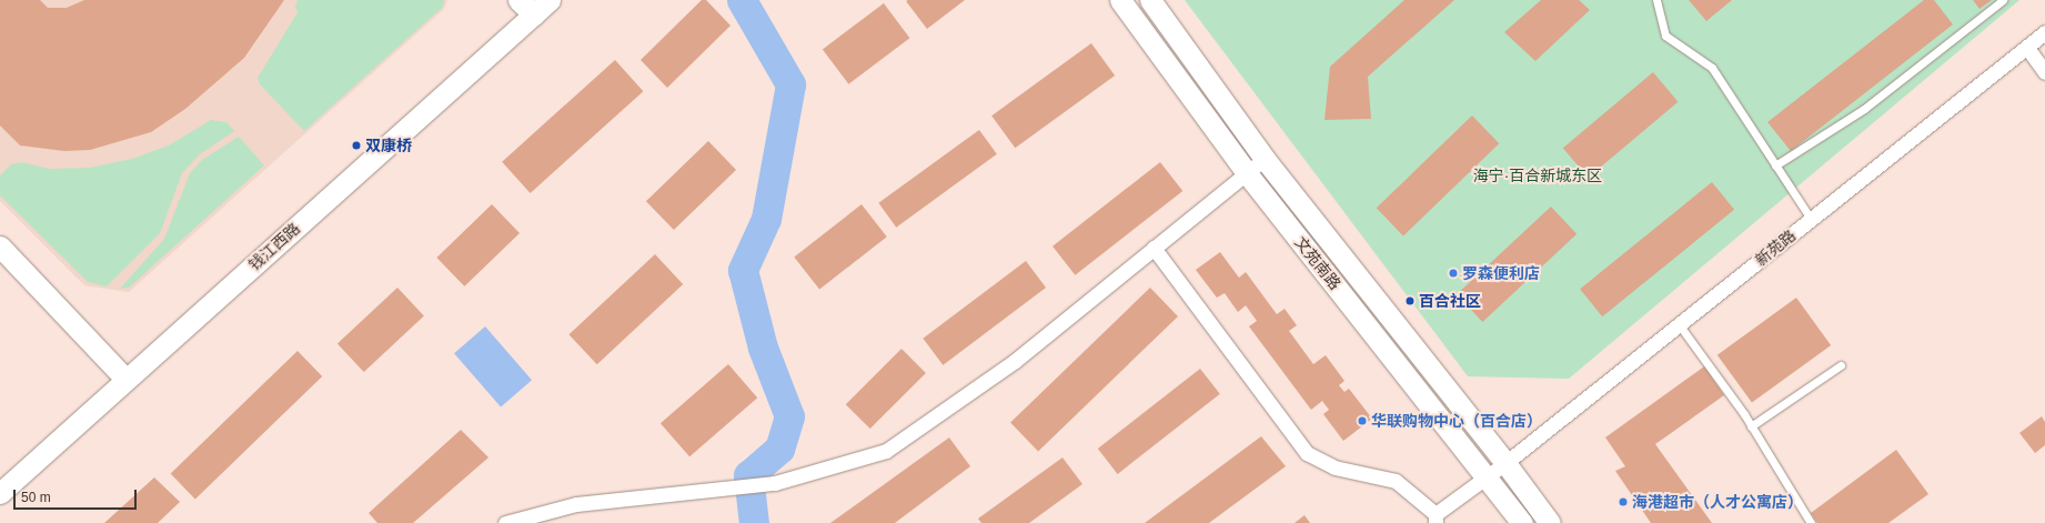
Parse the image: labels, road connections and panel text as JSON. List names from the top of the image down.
{
  "streets": {
    "main road": ["钱江西路", "文苑南路"],
    "street": ["新苑路"]
  },
  "crossings": [
    ["新苑路", "文苑南路"]
  ],
  "parks": ["海宁·百合新城东区"],
  "places": [
    "双康桥",
    "罗森便利店",
    "百合社区",
    "华联购物中心（百合店）",
    "海港超市（人才公寓店）"
  ],
  "scale_bar": "50 m"
}
